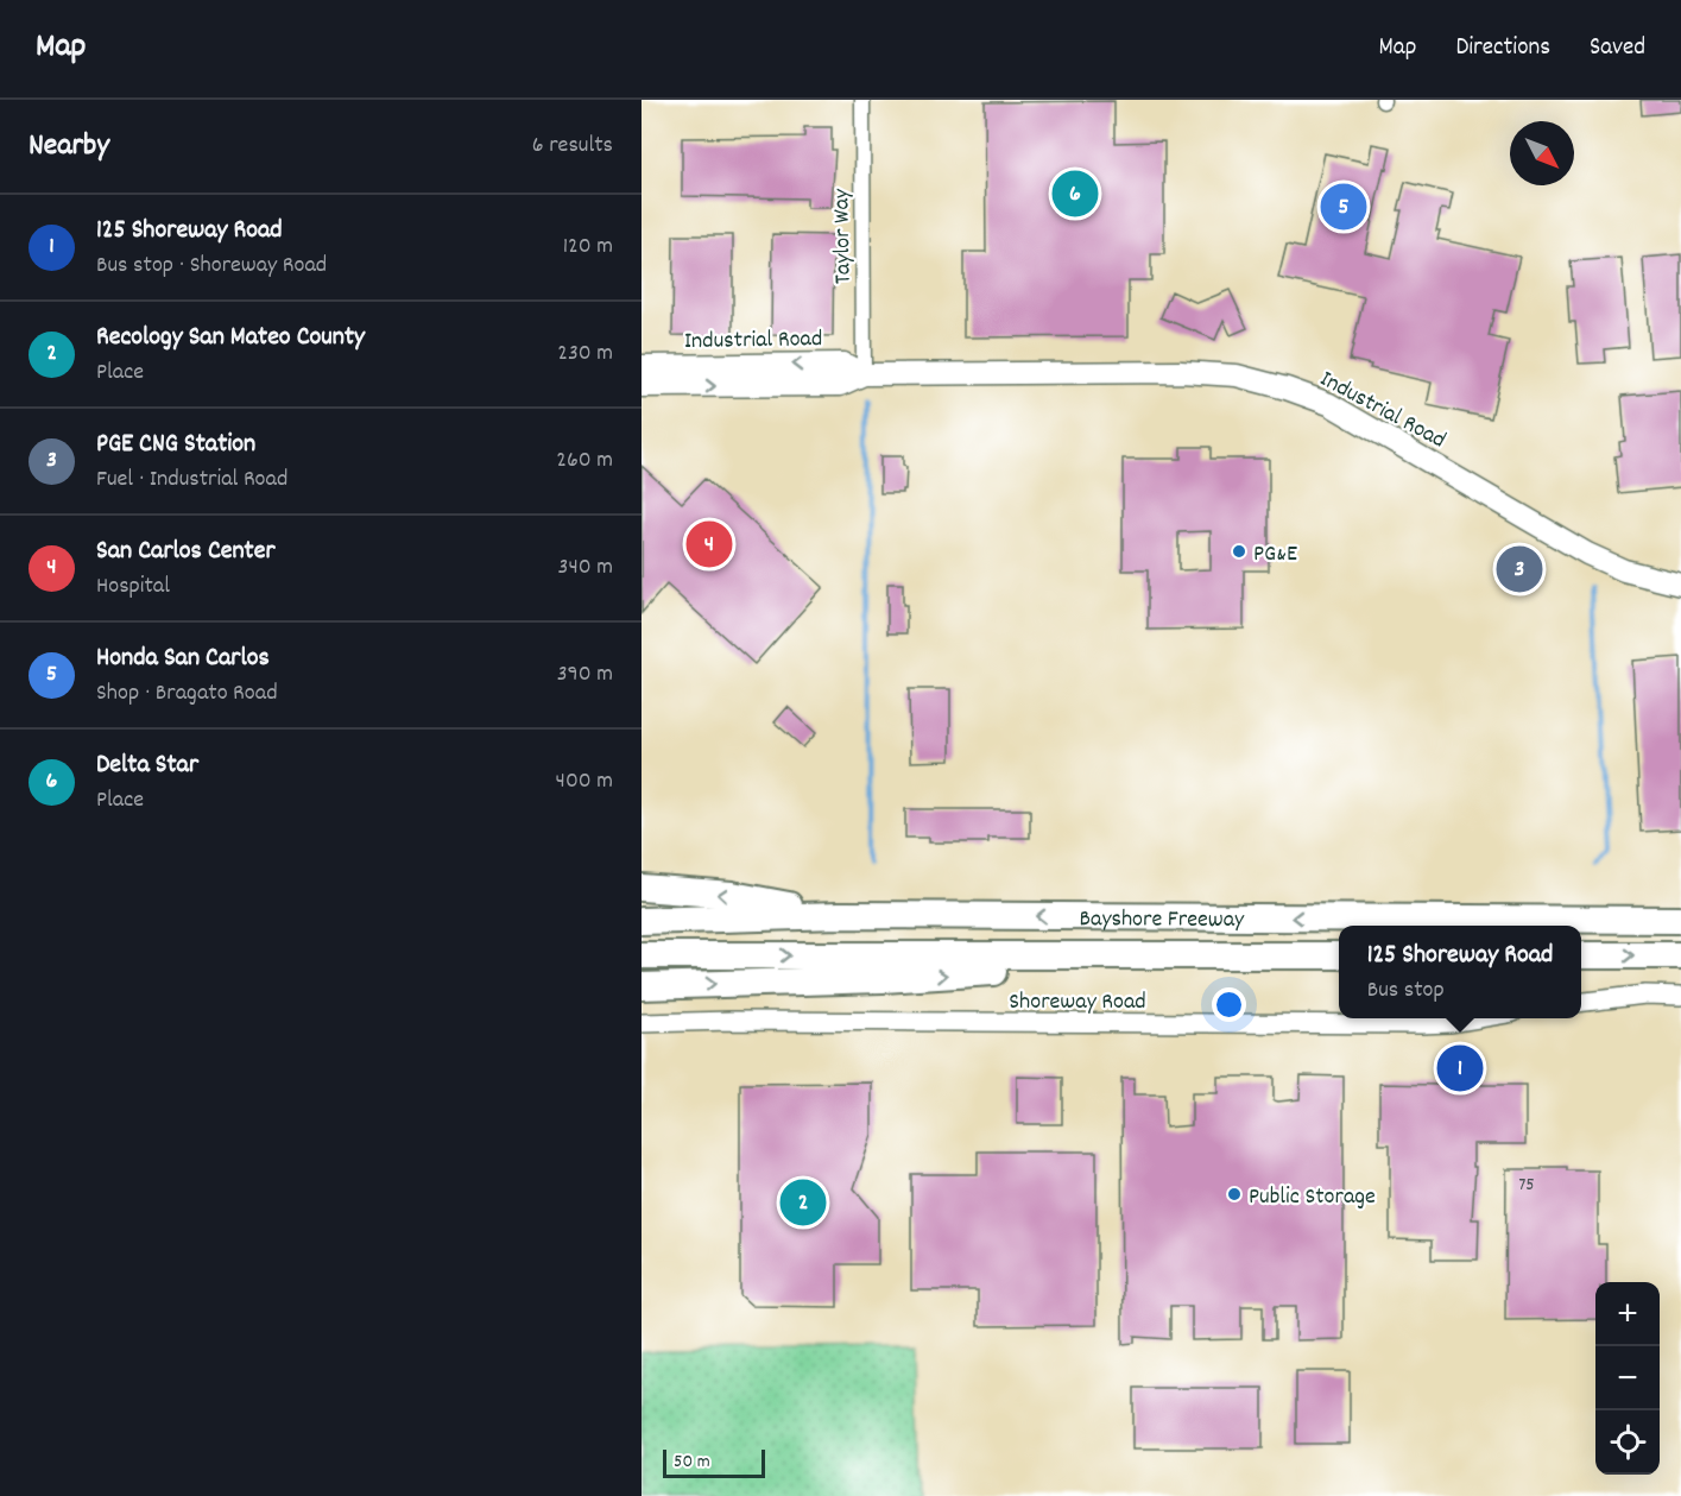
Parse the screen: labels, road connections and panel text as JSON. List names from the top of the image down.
{
  "streets": {
    "highway": ["Bayshore Freeway"],
    "main road": ["Industrial Road"],
    "street": ["Taylor Way", "Shoreway Road"]
  },
  "crossings": [
    ["Taylor Way", "Industrial Road"]
  ],
  "places": ["PG&E", "Public Storage"],
  "house_numbers": ["75"],
  "scale_bar": "50 m",
  "north": "bottom right",
  "page": {
    "header": "Map",
    "nav": ["Map", "Directions", "Saved"],
    "heading": ["Nearby", "6 results"],
    "pins": [
      "6",
      "5",
      "4",
      "3",
      "1",
      "2"
    ],
    "list": [
      {
        "mark": "1",
        "name": "125 Shoreway Road",
        "note": "Bus stop · Shoreway Road",
        "value": "120 m"
      },
      {
        "mark": "2",
        "name": "Recology San Mateo County",
        "note": "Place",
        "value": "230 m"
      },
      {
        "mark": "3",
        "name": "PGE CNG Station",
        "note": "Fuel · Industrial Road",
        "value": "260 m"
      },
      {
        "mark": "4",
        "name": "San Carlos Center",
        "note": "Hospital",
        "value": "340 m"
      },
      {
        "mark": "5",
        "name": "Honda San Carlos",
        "note": "Shop · Bragato Road",
        "value": "390 m"
      },
      {
        "mark": "6",
        "name": "Delta Star",
        "note": "Place",
        "value": "400 m"
      }
    ],
    "popup": ["125 Shoreway Road", "Bus stop"],
    "map_buttons": ["+", "−"],
    "scale": "50 m"
  }
}
